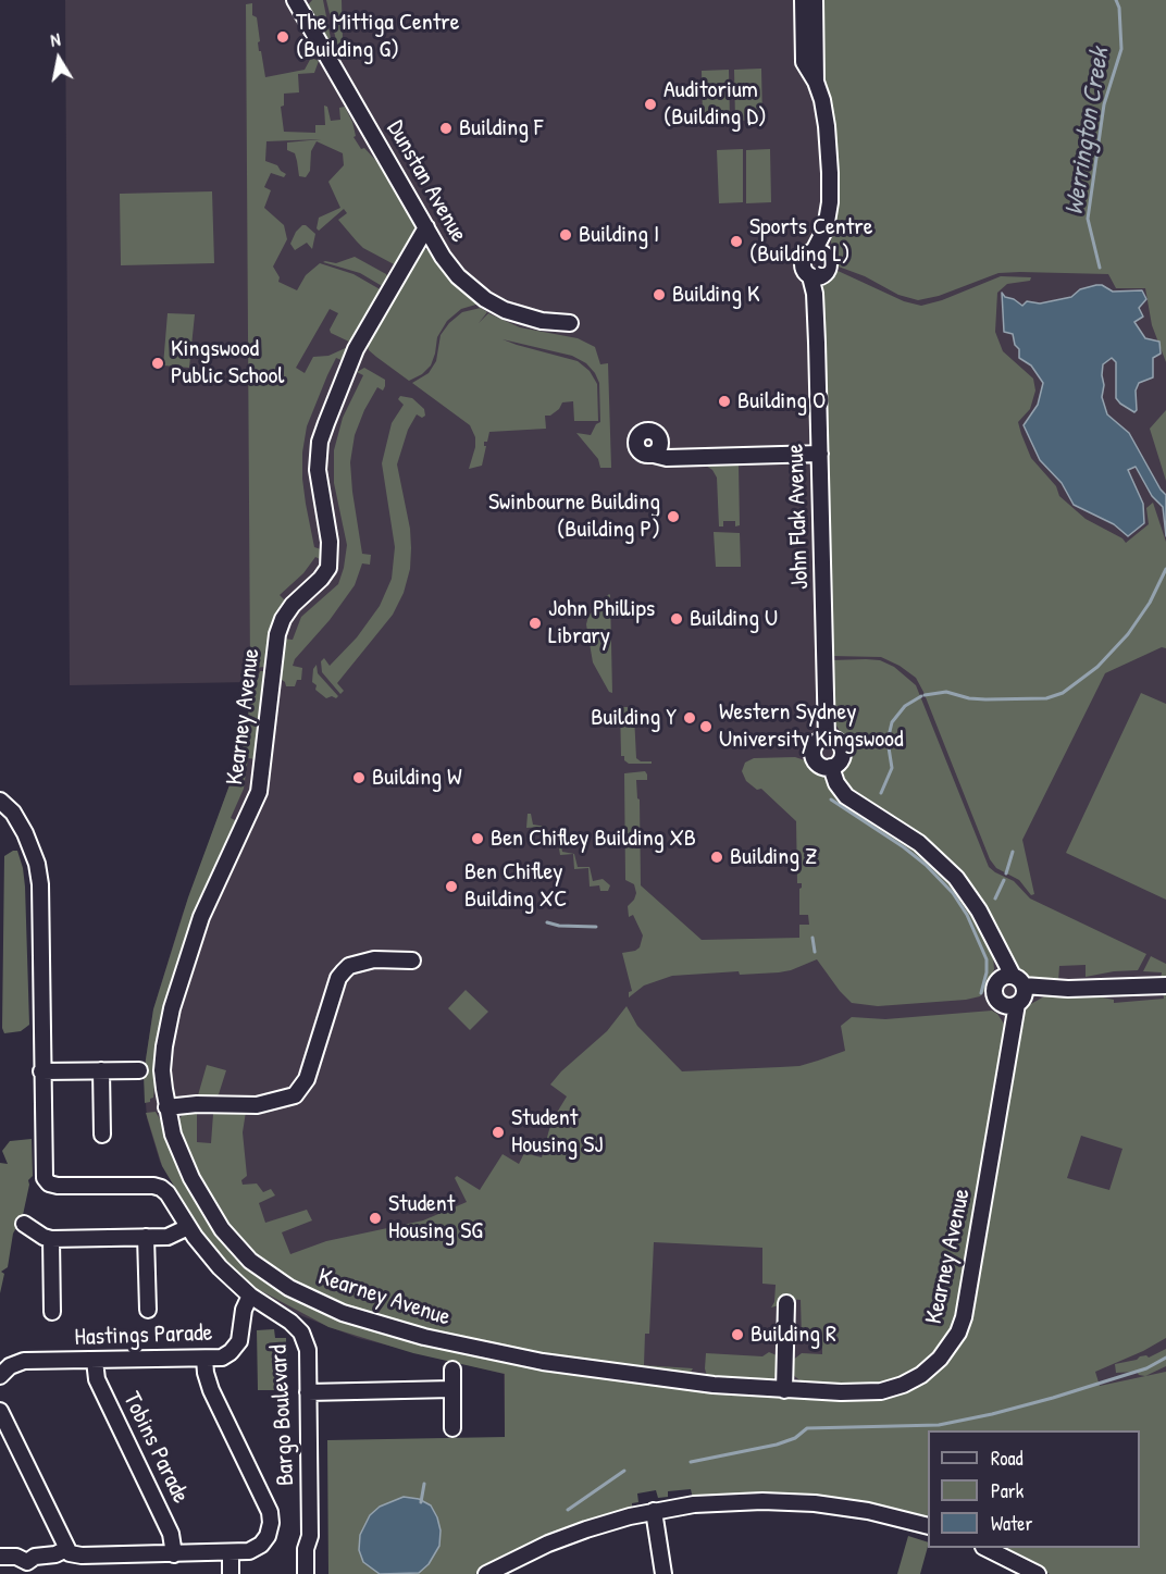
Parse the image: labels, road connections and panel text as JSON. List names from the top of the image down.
{
  "streets": {
    "street": [
      "Dunstan Avenue",
      "John Flak Avenue",
      "Kearney Avenue",
      "Hastings Parade",
      "Bargo Boulevard",
      "Tobins Parade"
    ]
  },
  "crossings": [
    ["Dunstan Avenue", "Kearney Avenue"],
    ["Hastings Parade", "Bargo Boulevard"],
    ["Hastings Parade", "Tobins Parade"]
  ],
  "water": ["Werrington Creek"],
  "places": [
    "The Mittiga Centre (Building G)",
    "Auditorium (Building D)",
    "Building F",
    "Building I",
    "Sports Centre (Building L)",
    "Building K",
    "Kingswood Public School",
    "Building O",
    "Swinbourne Building (Building P)",
    "Building U",
    "John Phillips Library",
    "Building Y",
    "Western Sydney University Kingswood",
    "Building W",
    "Ben Chifley Building XB",
    "Building Z",
    "Ben Chifley Building XC",
    "Student Housing SJ",
    "Student Housing SG",
    "Building R"
  ],
  "legend": ["Road", "Park", "Water"],
  "north": "top"
}
